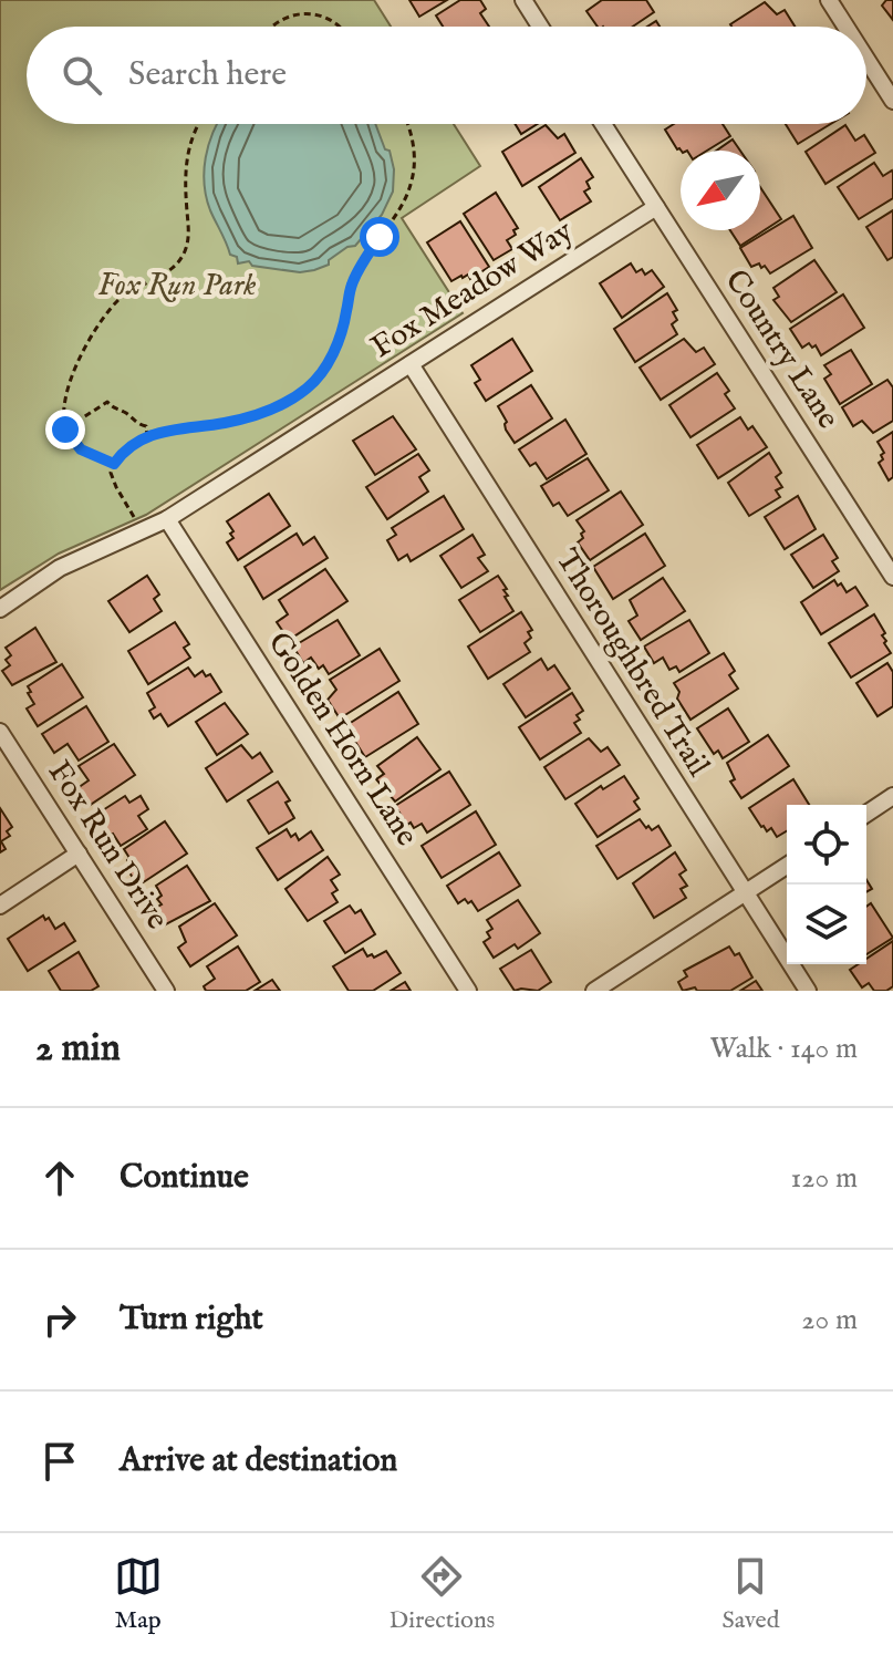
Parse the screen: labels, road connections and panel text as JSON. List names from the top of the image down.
{
  "streets": {
    "street": [
      "Fox Meadow Way",
      "Country Lane",
      "Thoroughbred Trail",
      "Golden Horn Lane",
      "Fox Run Drive"
    ]
  },
  "crossings": [
    ["Fox Meadow Way", "Country Lane"],
    ["Fox Meadow Way", "Thoroughbred Trail"],
    ["Fox Meadow Way", "Golden Horn Lane"]
  ],
  "parks": ["Fox Run Park"],
  "north": "bottom left",
  "page": {
    "search": "Search here",
    "heading": ["2 min", "Walk · 140 m"],
    "list": [
      ["Continue", "120 m"],
      ["Turn right", "20 m"],
      "Arrive at destination"
    ],
    "nav": ["Map", "Directions", "Saved"]
  }
}
